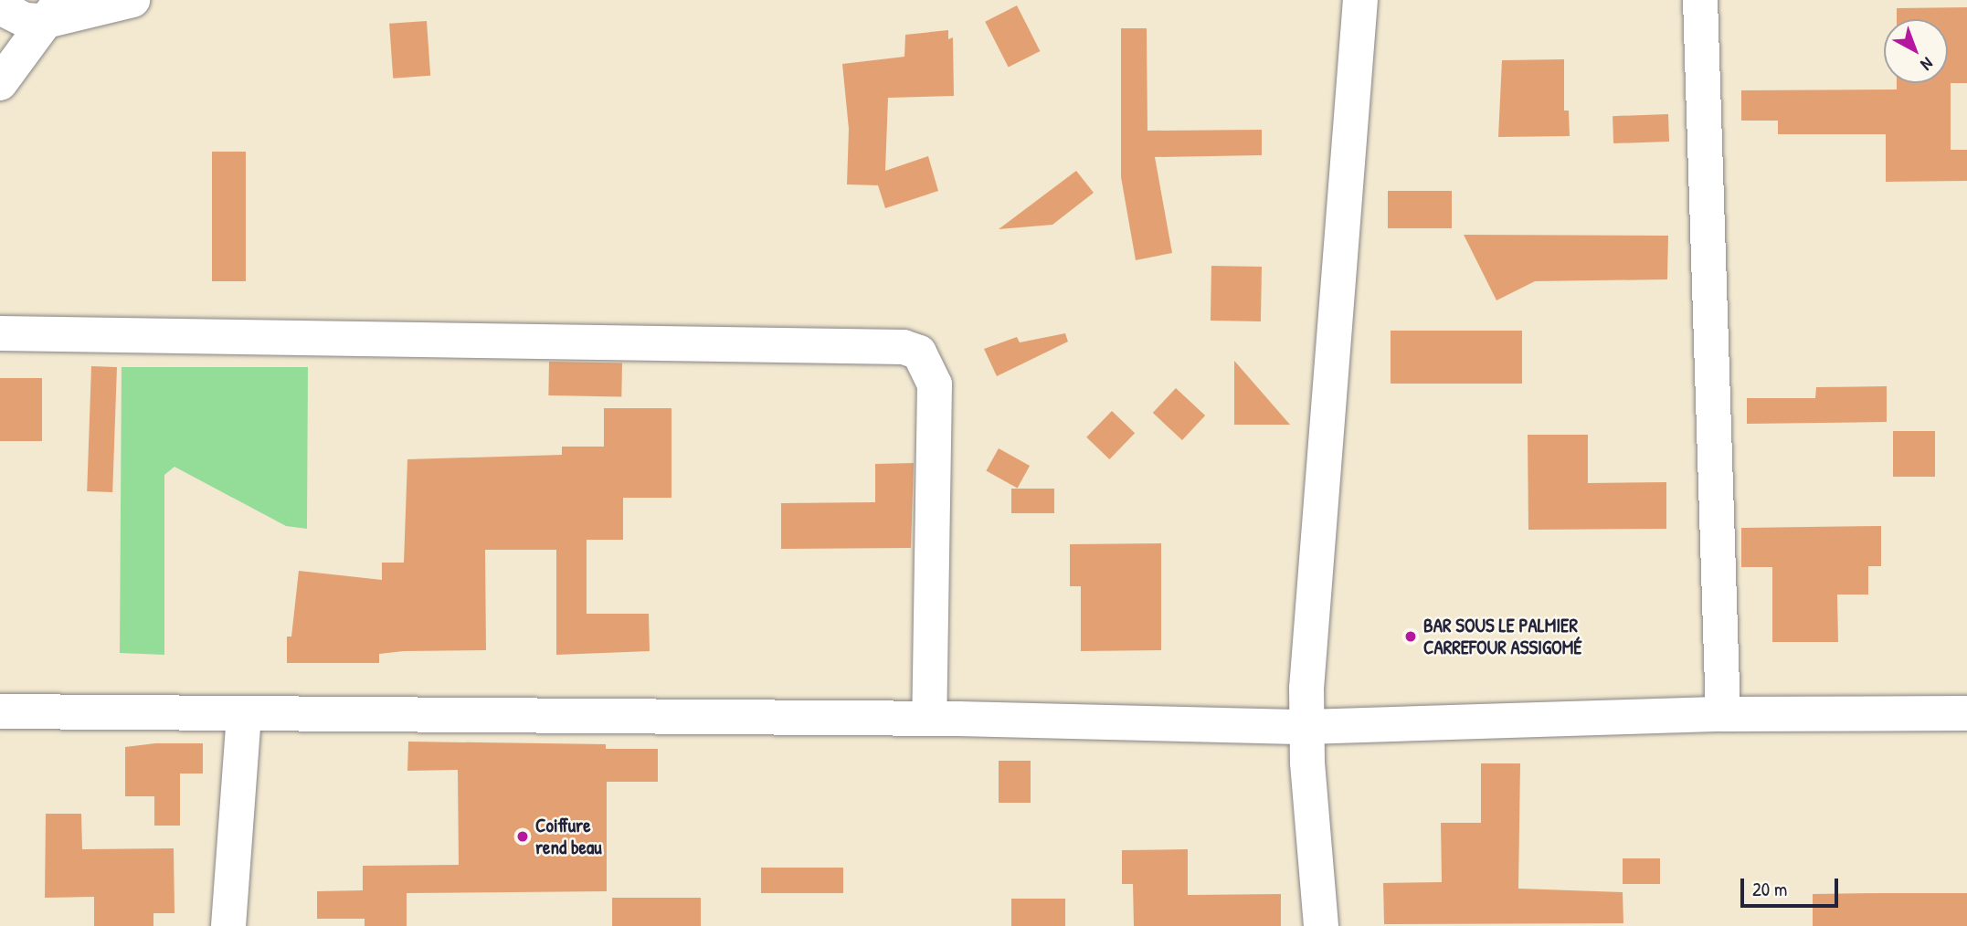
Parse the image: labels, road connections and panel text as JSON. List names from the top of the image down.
{
  "places": ["BAR SOUS LE PALMIER CARREFOUR ASSIGOMÉ", "Coiffure rend beau"],
  "scale_bar": "20 m",
  "north": "bottom right"
}
